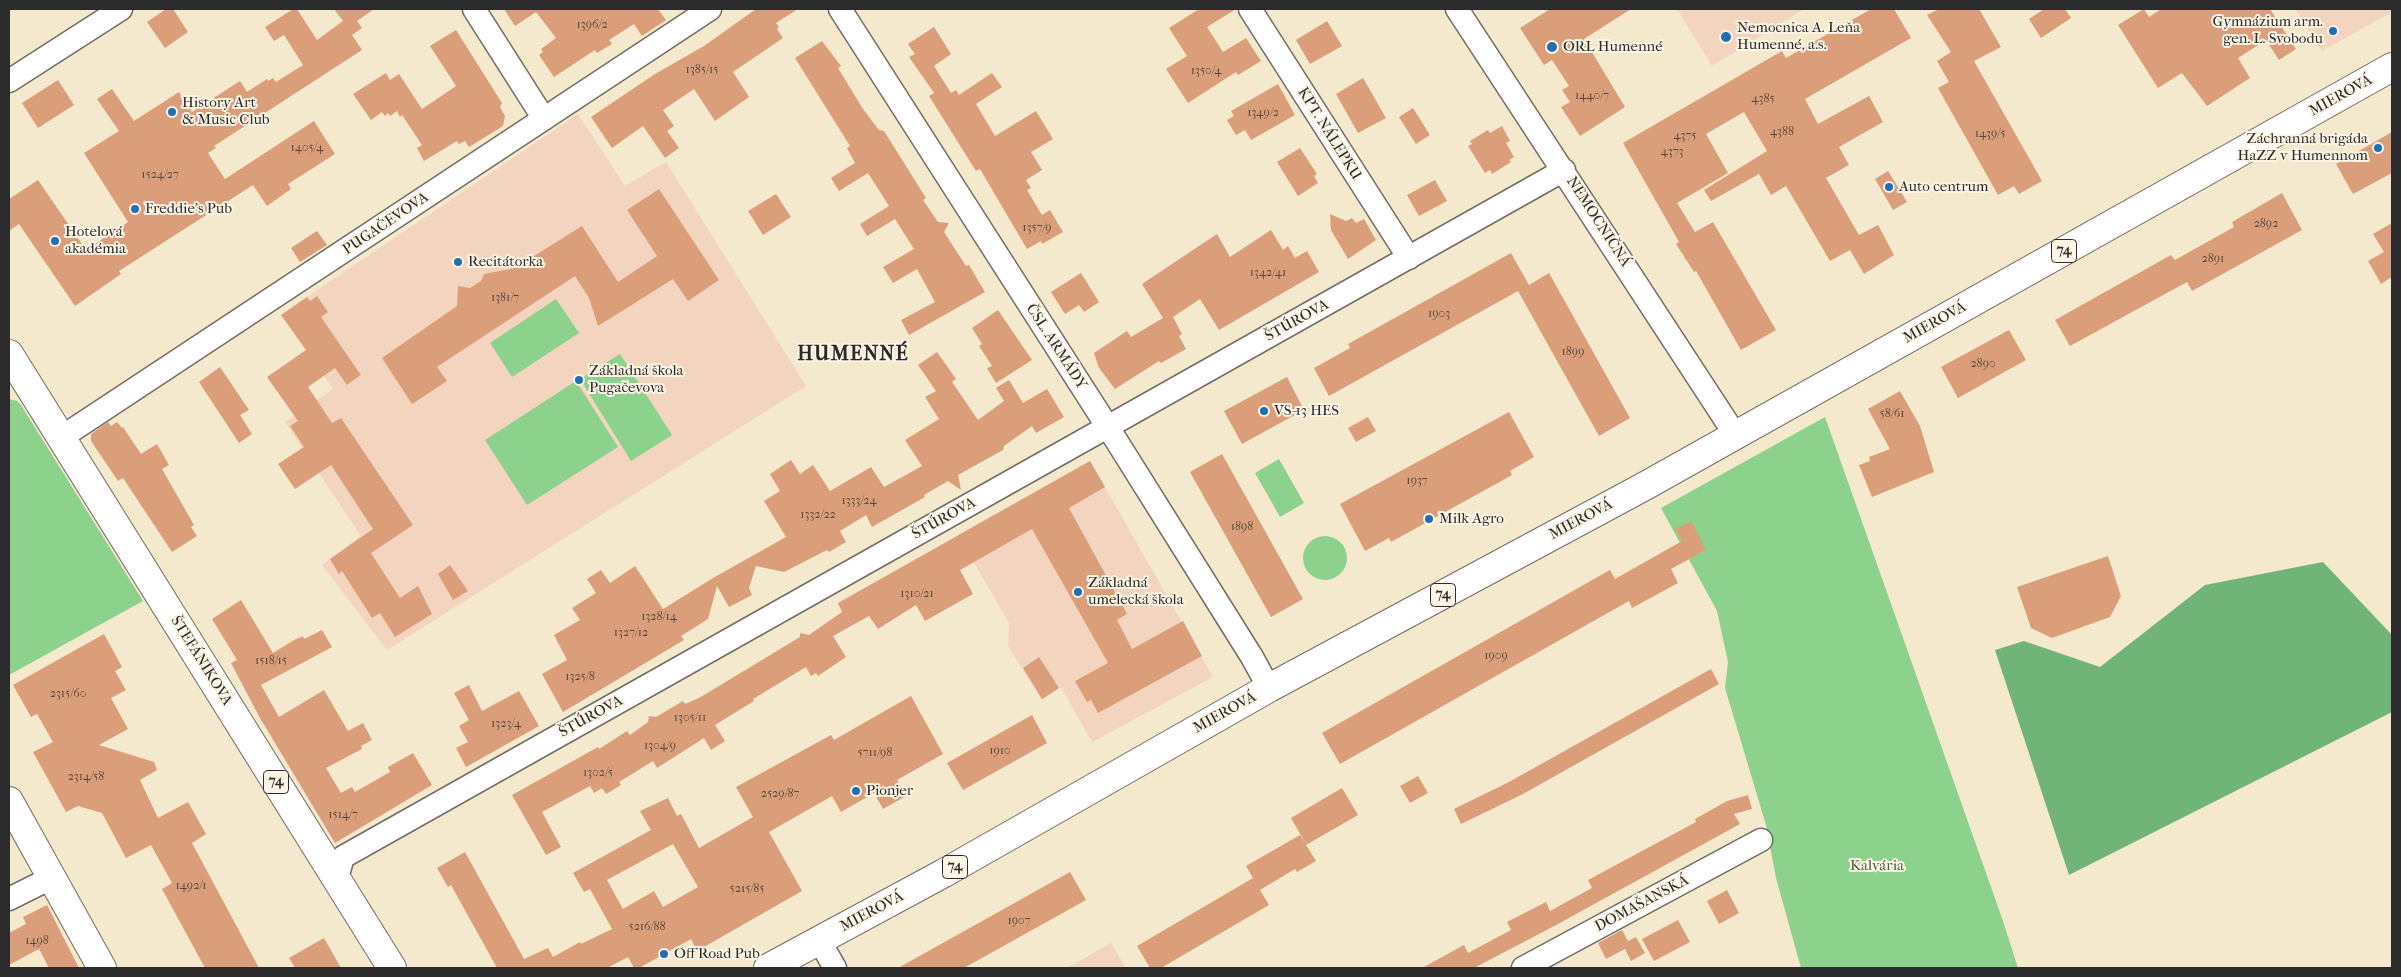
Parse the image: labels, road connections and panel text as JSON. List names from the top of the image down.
{
  "streets": {
    "main road": ["MIEROVÁ", "74", "ŠTEFÁNIKOVA"],
    "street": [
      "KPT. NÁLEPKU",
      "NEMOCNIČNÁ",
      "PUGAČEVOVA",
      "ŠTÚROVA",
      "ČSL. ARMÁDY",
      "DOMAŠANSKÁ"
    ]
  },
  "crossings": [
    ["MIEROVÁ", "NEMOCNIČNÁ"],
    ["MIEROVÁ", "ČSL. ARMÁDY"],
    ["KPT. NÁLEPKU", "ŠTÚROVA"],
    ["NEMOCNIČNÁ", "ŠTÚROVA"],
    ["PUGAČEVOVA", "ŠTEFÁNIKOVA"],
    ["ŠTÚROVA", "ČSL. ARMÁDY"],
    ["ŠTÚROVA", "ŠTEFÁNIKOVA"]
  ],
  "districts": ["HUMENNÉ"],
  "parks": ["Kalvária"],
  "places": [
    "Gymnázium arm. gen. L. Svobodu",
    "Nemocnica A. Leňa Humenné, a.s.",
    "ORL Humenné",
    "History Art & Music Club",
    "Záchranná brigáda HaZZ v Humennom",
    "Auto centrum",
    "Freddie's Pub",
    "Hotelová akadémia",
    "Recitátorka",
    "Základná škola Pugačevova",
    "VS-13 HES",
    "Milk Agro",
    "Základná umelecká škola",
    "Pionjer",
    "Off Road Pub"
  ],
  "house_numbers": [
    "1396/2",
    "1385/15",
    "1350/4",
    "1440/7",
    "4385",
    "1349/2",
    "4388",
    "1439/5",
    "4375",
    "1405/4",
    "4373",
    "1524/27",
    "2892",
    "1357/9",
    "2891",
    "1342/41",
    "1381/7",
    "1903",
    "1899",
    "2890",
    "58/61",
    "1937",
    "1333/24",
    "1332/22",
    "1898",
    "1310/21",
    "1328/14",
    "1327/12",
    "1909",
    "1518/15",
    "1325/8",
    "2315/60",
    "1305/11",
    "1323/4",
    "1304/9",
    "1910",
    "5711/98",
    "1302/5",
    "2314/58",
    "2529/87",
    "1514/7",
    "1492/1",
    "5215/85",
    "1907",
    "5216/88",
    "1498"
  ]
}
